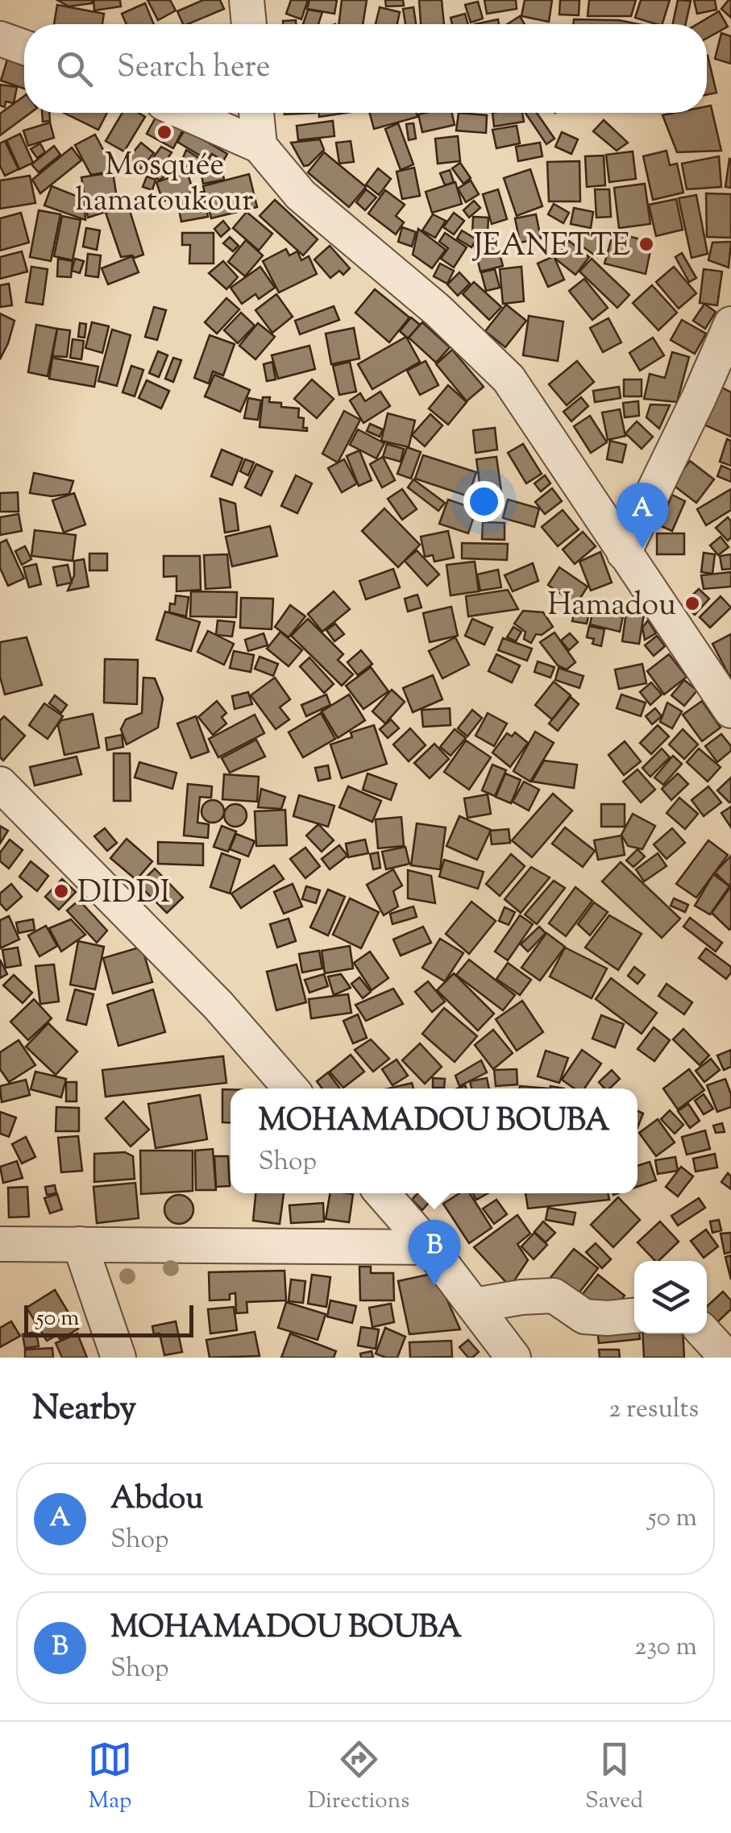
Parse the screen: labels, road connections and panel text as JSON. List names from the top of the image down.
{
  "places": [
    "Mosquée hamatoukour",
    "JEANETTE",
    "Hamadou",
    "DIDDI"
  ],
  "scale_bar": "50 m",
  "page": {
    "search": "Search here",
    "pins": ["A", "B"],
    "popup": ["MOHAMADOU BOUBA", "Shop"],
    "scale": "50 m",
    "heading": ["Nearby", "2 results"],
    "list": [
      {
        "mark": "A",
        "name": "Abdou",
        "note": "Shop",
        "value": "50 m"
      },
      {
        "mark": "B",
        "name": "MOHAMADOU BOUBA",
        "note": "Shop",
        "value": "230 m"
      }
    ],
    "nav": ["Map", "Directions", "Saved"]
  }
}
